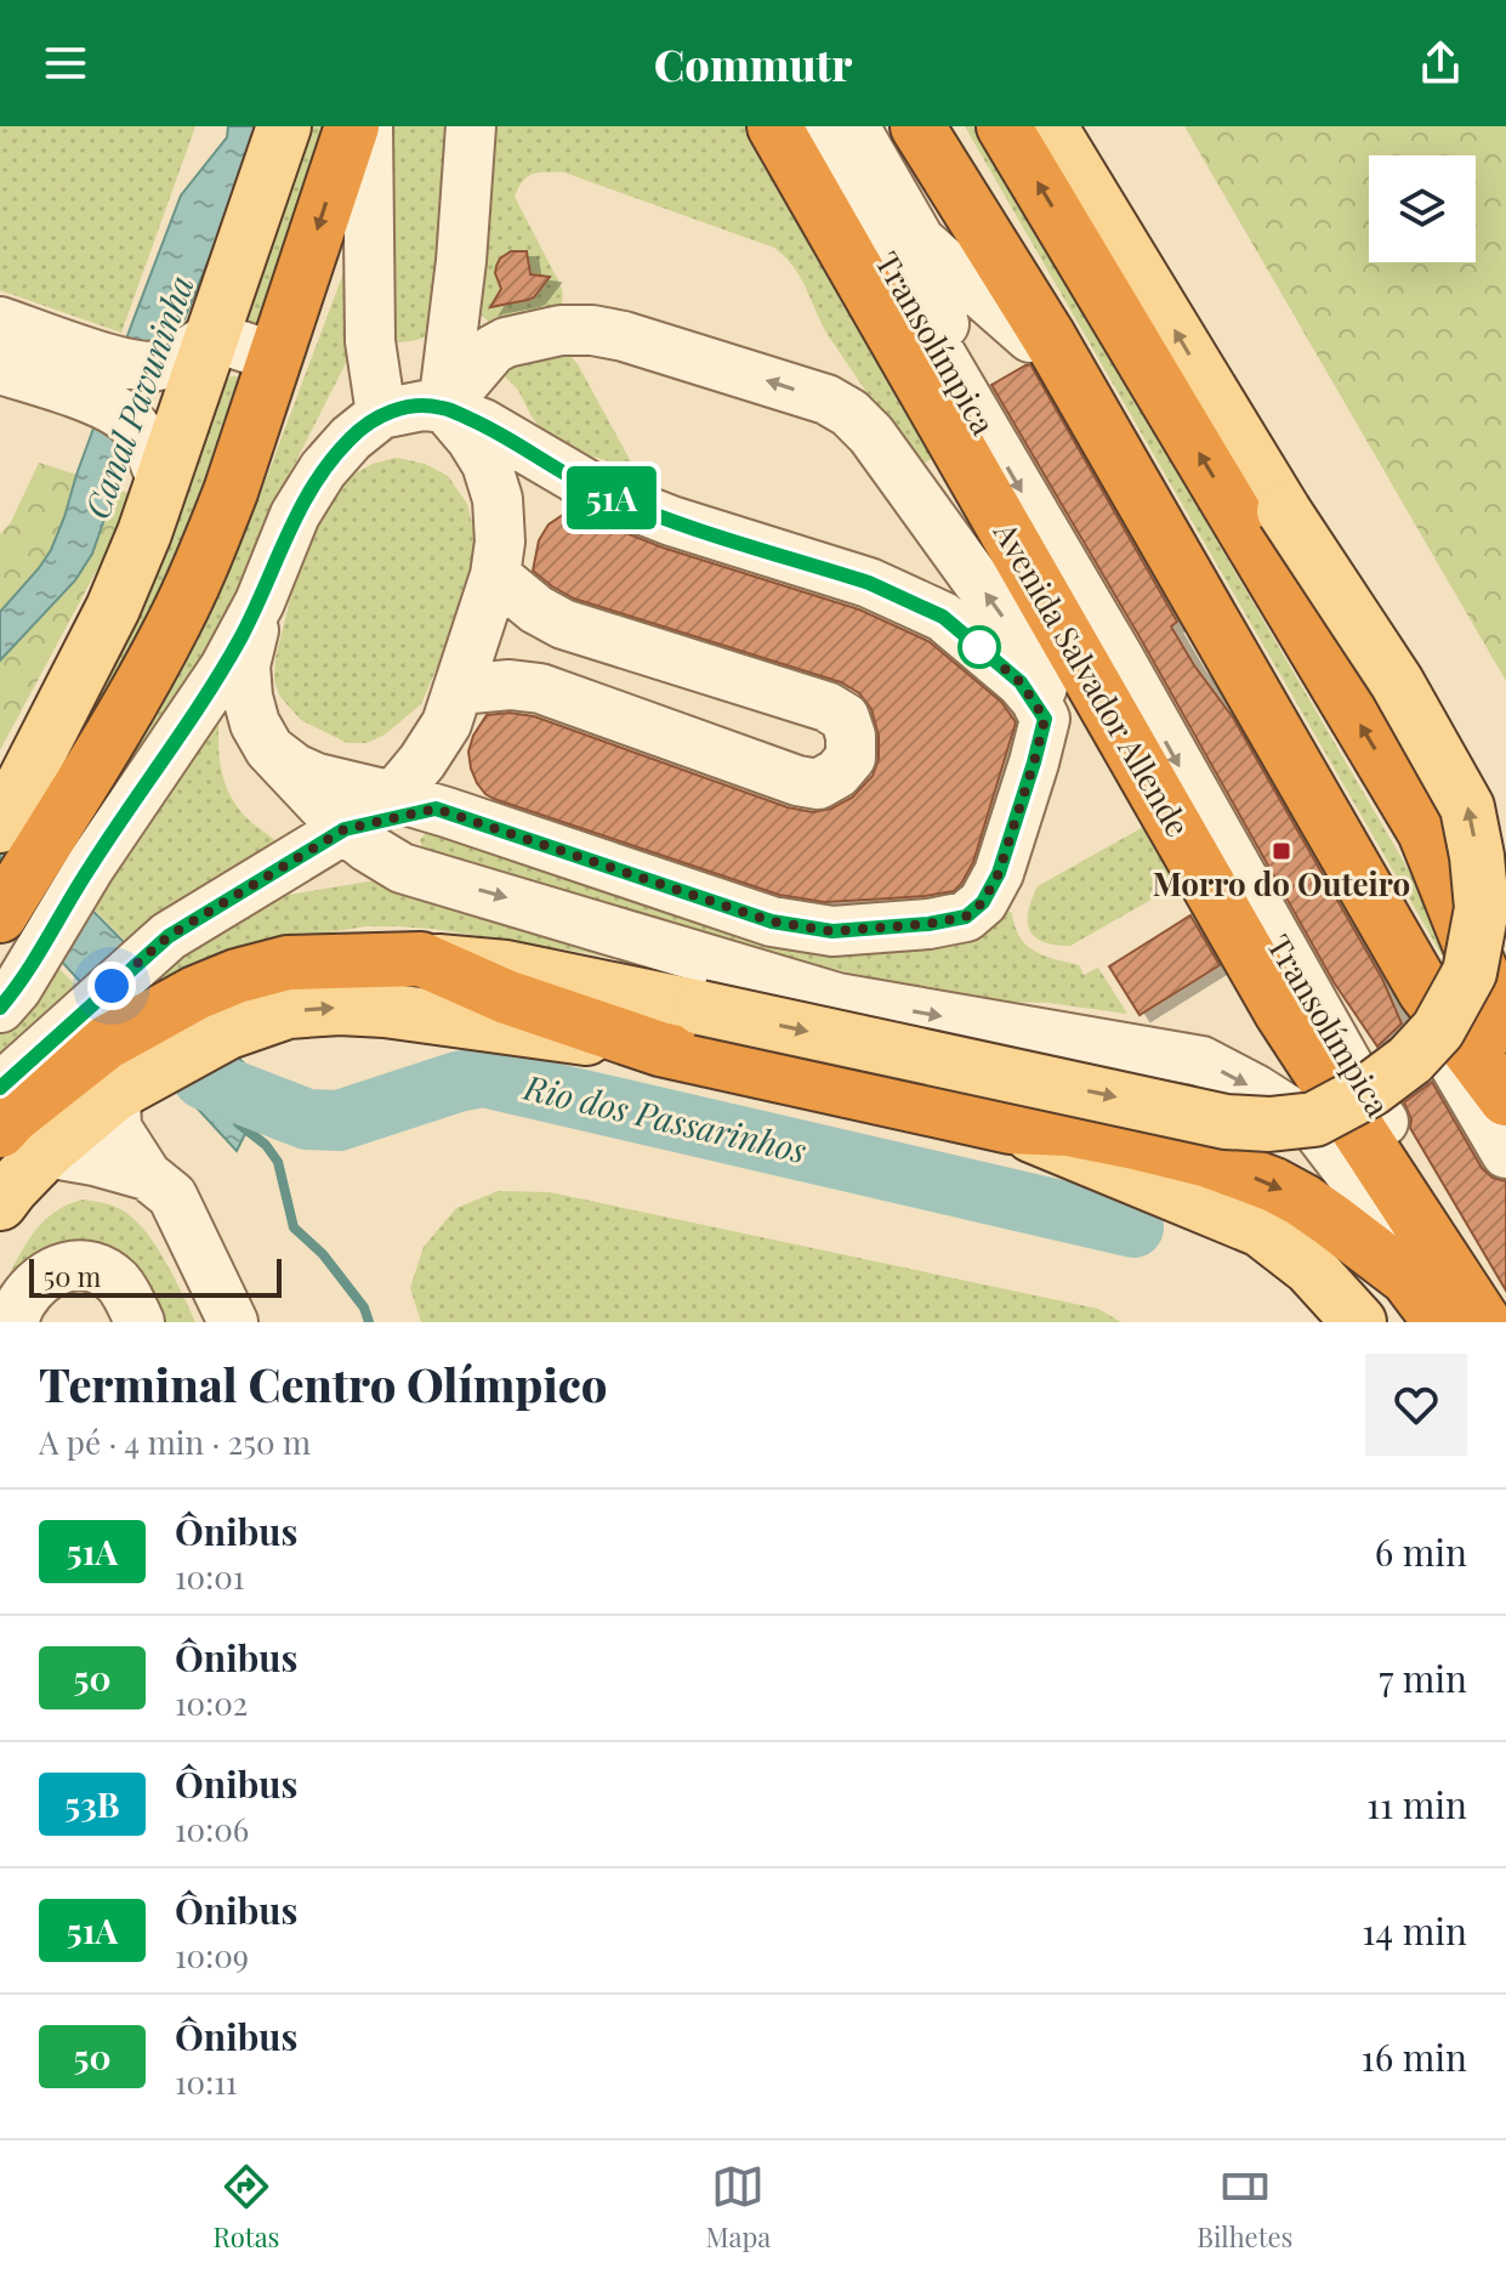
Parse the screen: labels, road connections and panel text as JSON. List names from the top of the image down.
{
  "streets": {
    "highway": ["Avenida Salvador Allende"],
    "street": ["Transolímpica"]
  },
  "water": ["Canal Pavuninha", "Rio dos Passarinhos"],
  "places": {
    "transit": ["Morro do Outeiro"]
  },
  "lines": ["bus line 51A"],
  "scale_bar": "50 m",
  "page": {
    "header": "Commutr",
    "on_map": "51A",
    "scale": "50 m",
    "heading": ["Terminal Centro Olímpico", "A pé · 4 min · 250 m"],
    "list": [
      {
        "mark": "51A",
        "name": "Ônibus",
        "note": "10:01",
        "value": "6 min"
      },
      {
        "mark": "50",
        "name": "Ônibus",
        "note": "10:02",
        "value": "7 min"
      },
      {
        "mark": "53B",
        "name": "Ônibus",
        "note": "10:06",
        "value": "11 min"
      },
      {
        "mark": "51A",
        "name": "Ônibus",
        "note": "10:09",
        "value": "14 min"
      },
      {
        "mark": "50",
        "name": "Ônibus",
        "note": "10:11",
        "value": "16 min"
      }
    ],
    "tabs": ["Rotas", "Mapa", "Bilhetes"]
  }
}
